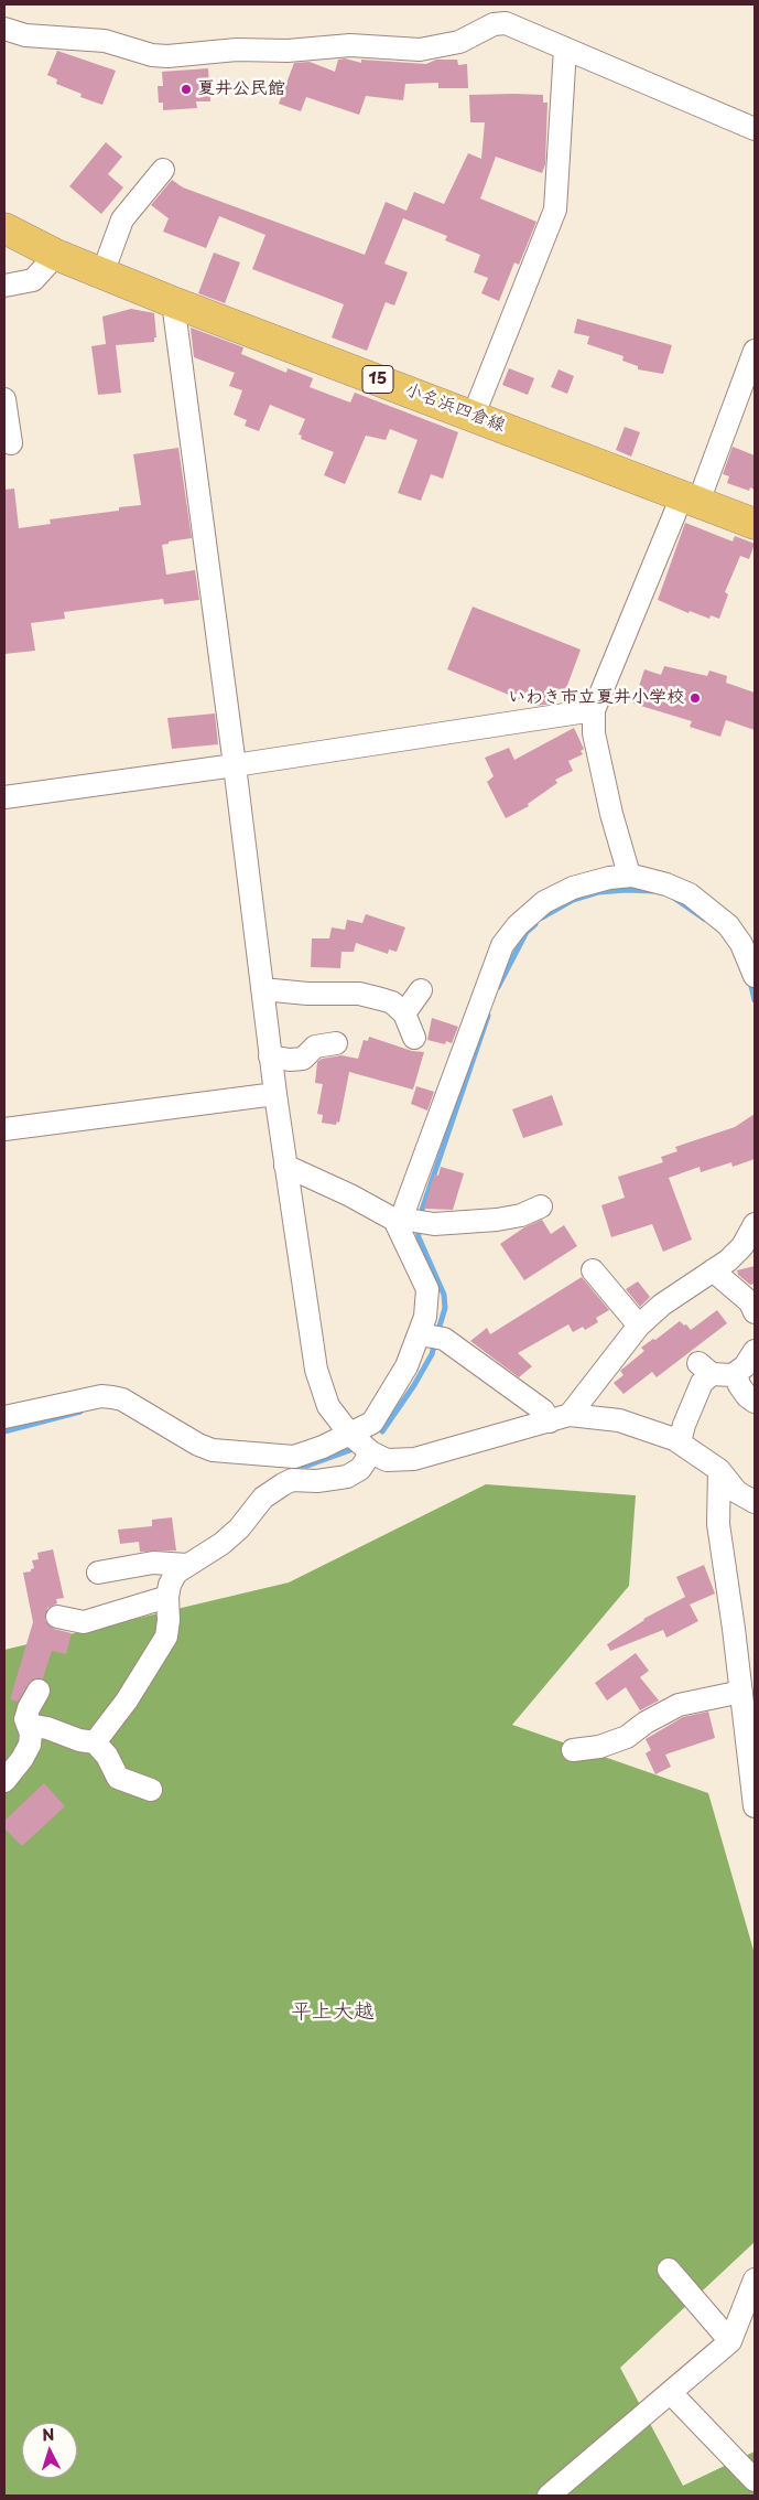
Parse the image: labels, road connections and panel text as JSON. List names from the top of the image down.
{
  "streets": {
    "main road": ["15", "小名浜四倉線"]
  },
  "districts": ["平上大越"],
  "places": ["夏井公民館", "いわき市立夏井小学校"],
  "north": "top"
}
